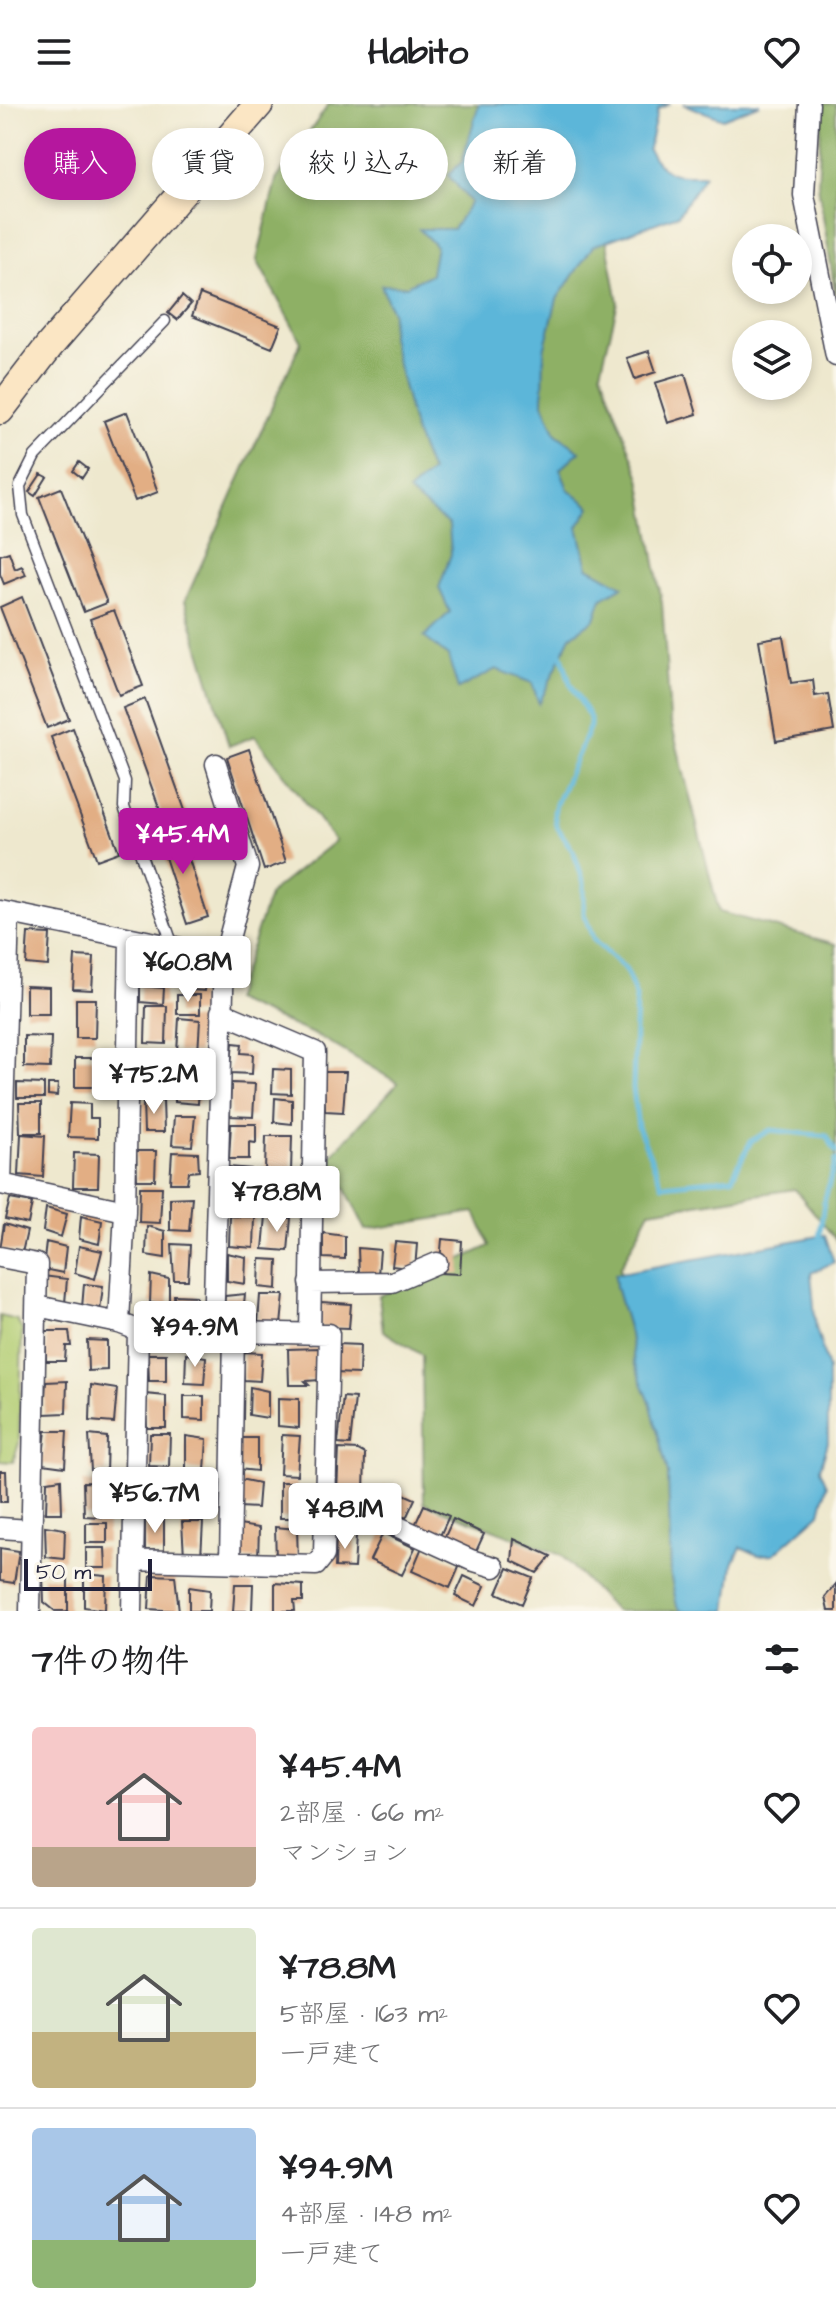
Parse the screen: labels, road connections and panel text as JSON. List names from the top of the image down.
{
  "scale_bar": "50 m",
  "page": {
    "header": "Habito",
    "chip": [
      "購入",
      "賃貸",
      "絞り込み",
      "新着"
    ],
    "price": [
      "¥45.4M",
      "¥60.8M",
      "¥75.2M",
      "¥78.8M",
      "¥94.9M",
      "¥56.7M",
      "¥48.1M"
    ],
    "scale": "50 m",
    "heading": "7件の物件",
    "list": [
      {
        "name": "¥45.4M",
        "note": "2部屋 · 66 m² · マンション"
      },
      {
        "name": "¥78.8M",
        "note": "5部屋 · 163 m² · 一戸建て"
      },
      {
        "name": "¥94.9M",
        "note": "4部屋 · 148 m² · 一戸建て"
      }
    ]
  }
}
